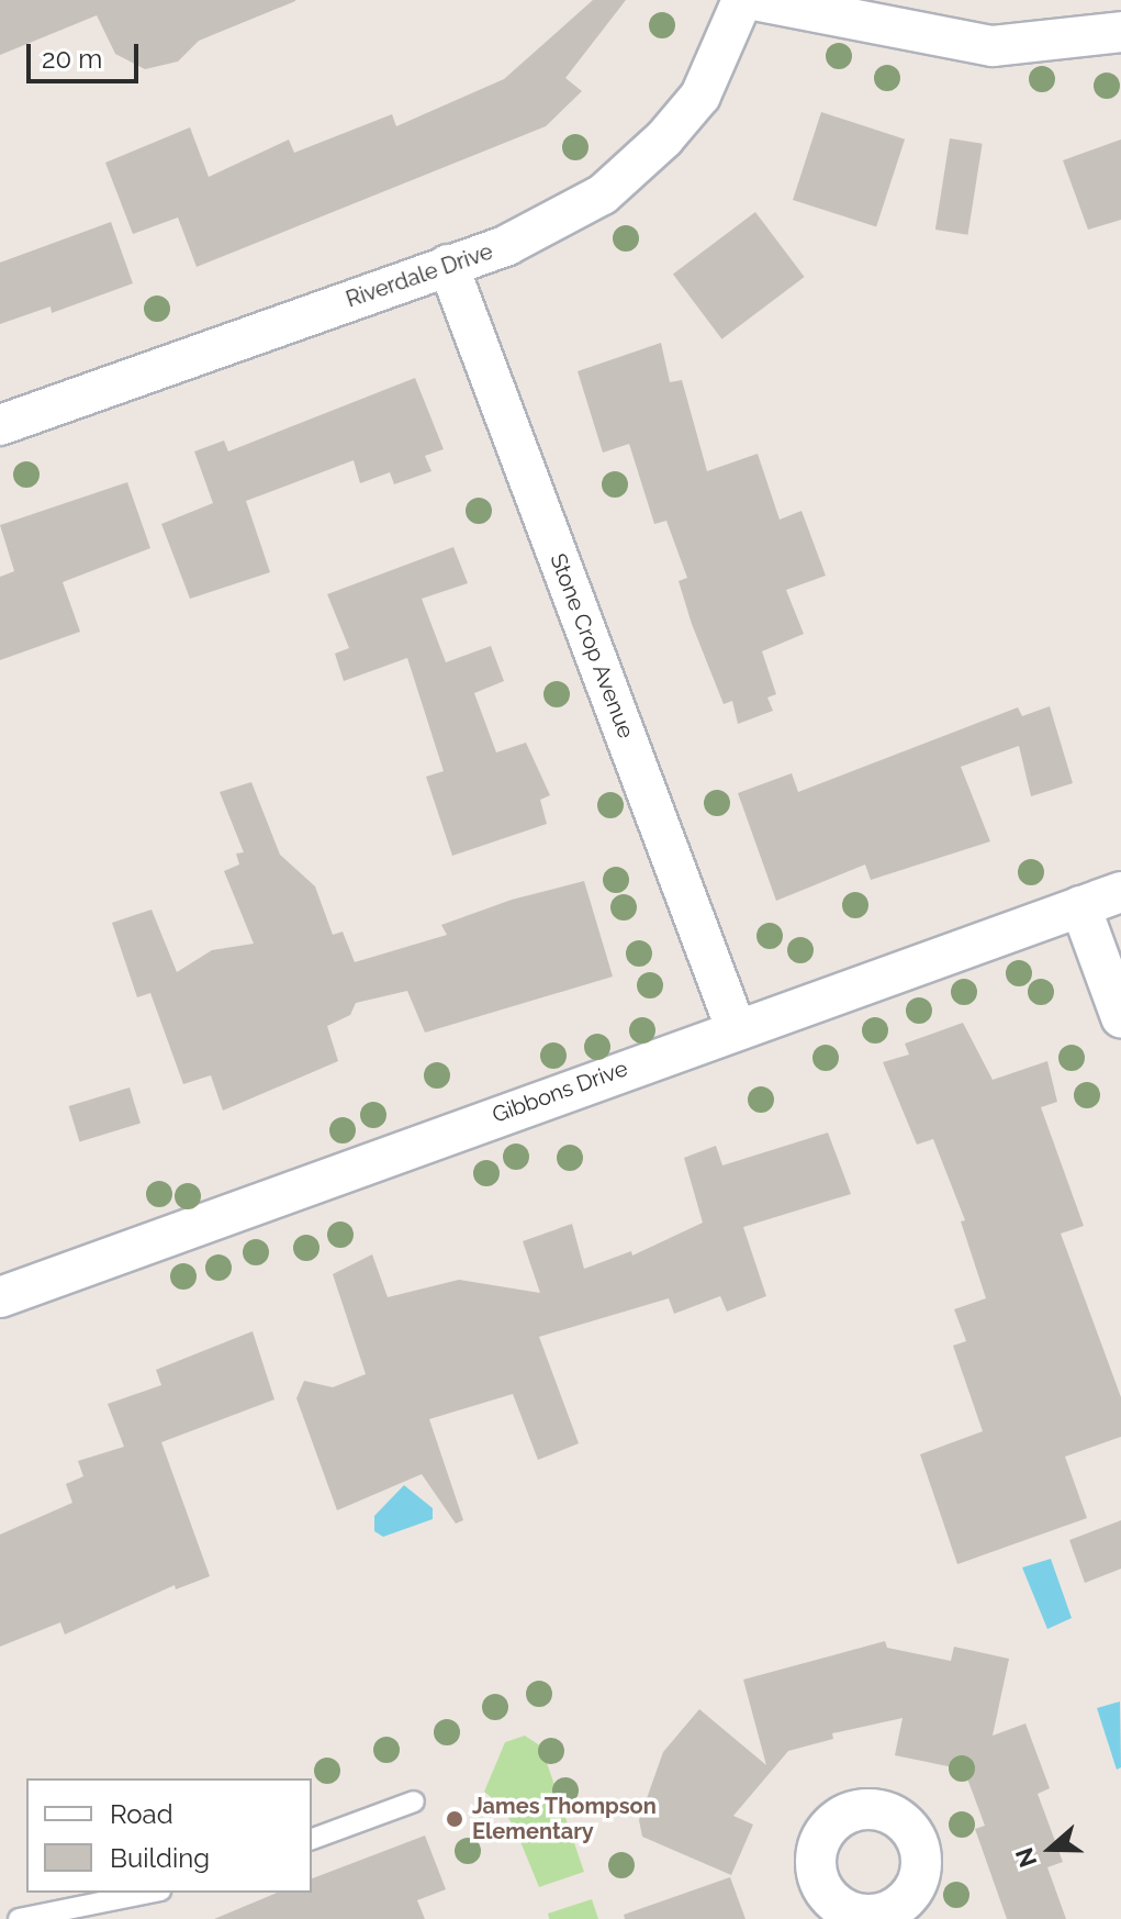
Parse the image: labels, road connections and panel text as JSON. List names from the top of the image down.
{
  "streets": {
    "street": ["Riverdale Drive", "Stone Crop Avenue", "Gibbons Drive"]
  },
  "crossings": [
    ["Riverdale Drive", "Stone Crop Avenue"],
    ["Stone Crop Avenue", "Gibbons Drive"]
  ],
  "places": ["James Thompson Elementary"],
  "legend": ["Road", "Building"],
  "scale_bar": "20 m",
  "north": "left"
}
